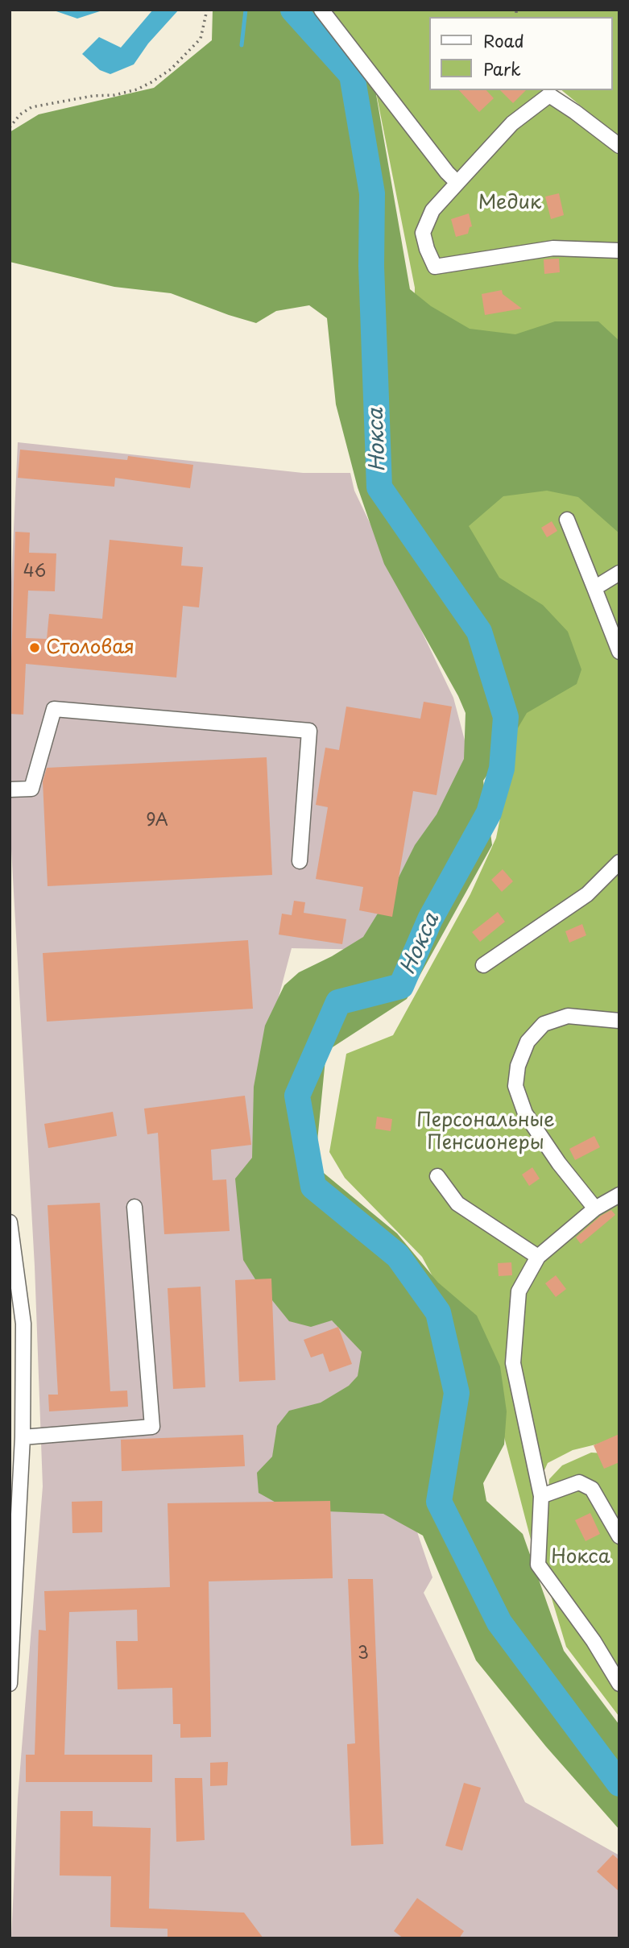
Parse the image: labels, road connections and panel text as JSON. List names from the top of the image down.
{
  "water": ["Нокса"],
  "parks": ["Медик", "Персональные Пенсионеры", "Нокса"],
  "places": ["Столовая"],
  "house_numbers": ["46", "9А", "3"],
  "legend": ["Road", "Park"]
}
